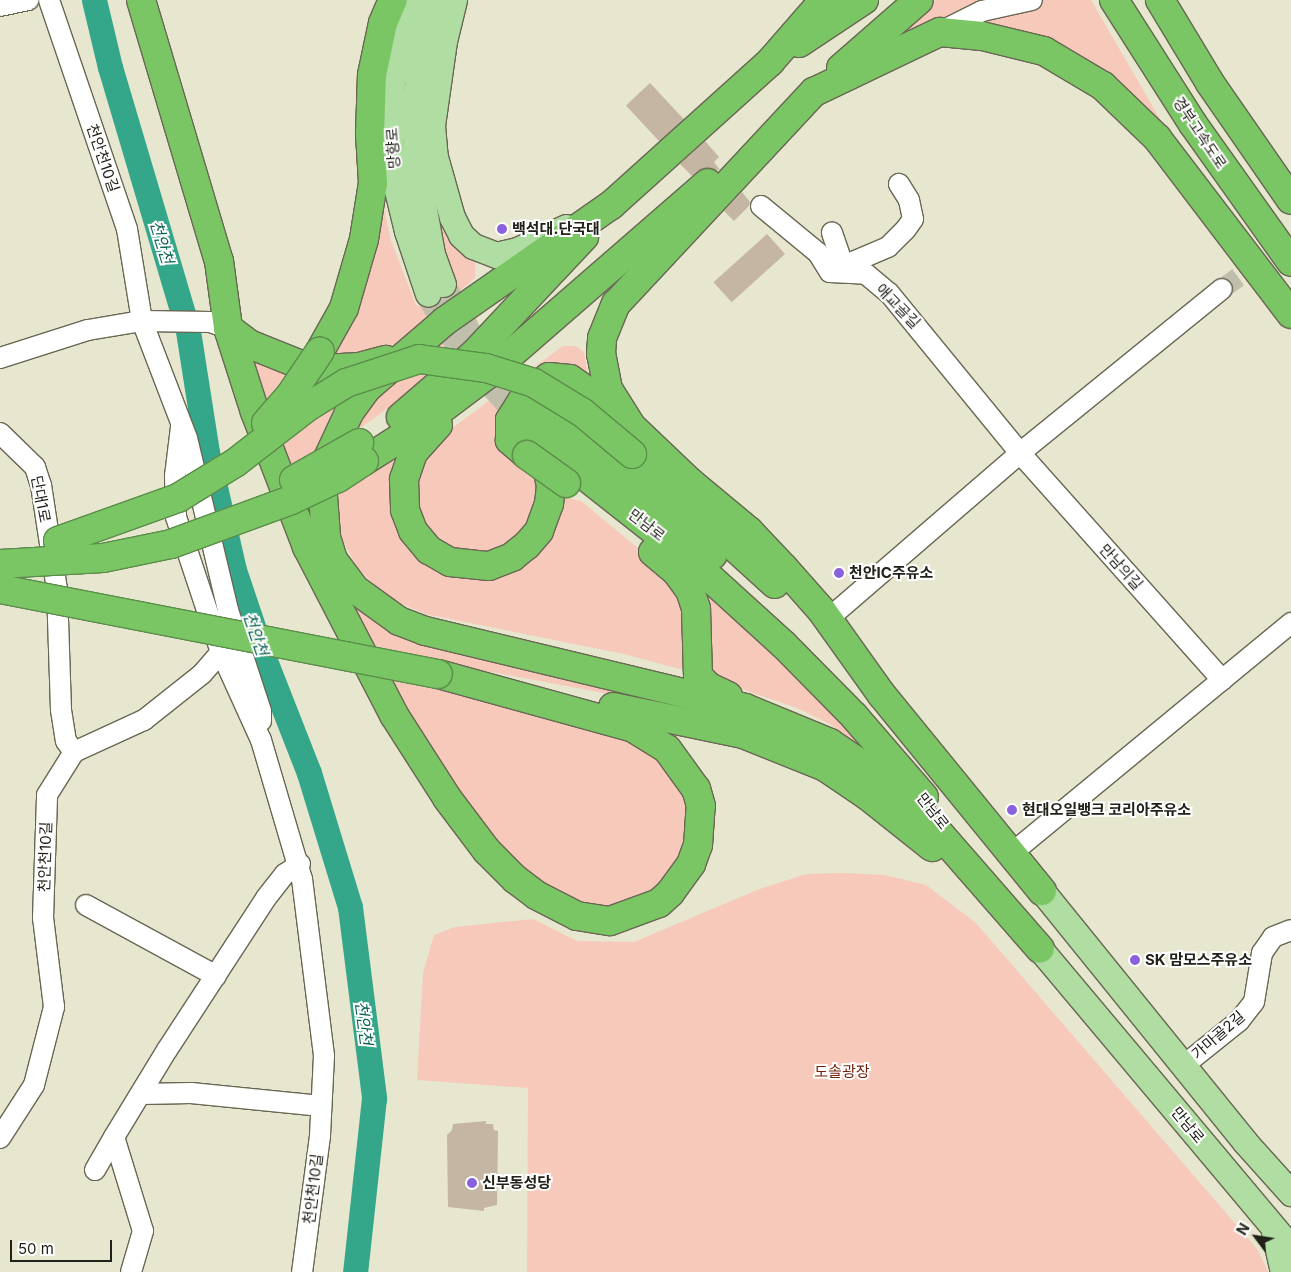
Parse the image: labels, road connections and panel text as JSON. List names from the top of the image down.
{
  "streets": {
    "highway": ["경부고속도로", "만남로"],
    "main road": ["망향로"],
    "street": [
      "천안천10길",
      "애교골길",
      "단대1로",
      "만남의길",
      "가마골2길"
    ]
  },
  "crossings": [
    ["천안천10길", "단대1로"],
    ["애교골길", "만남의길"],
    ["만남로", "가마골2길"]
  ],
  "water": ["천안천"],
  "parks": ["도솔광장"],
  "places": [
    "백석대.단국대",
    "천안IC주유소",
    "현대오일뱅크 코리아주유소",
    "SK 맘모스주유소",
    "신부동성당"
  ],
  "scale_bar": "50 m",
  "north": "top left"
}
